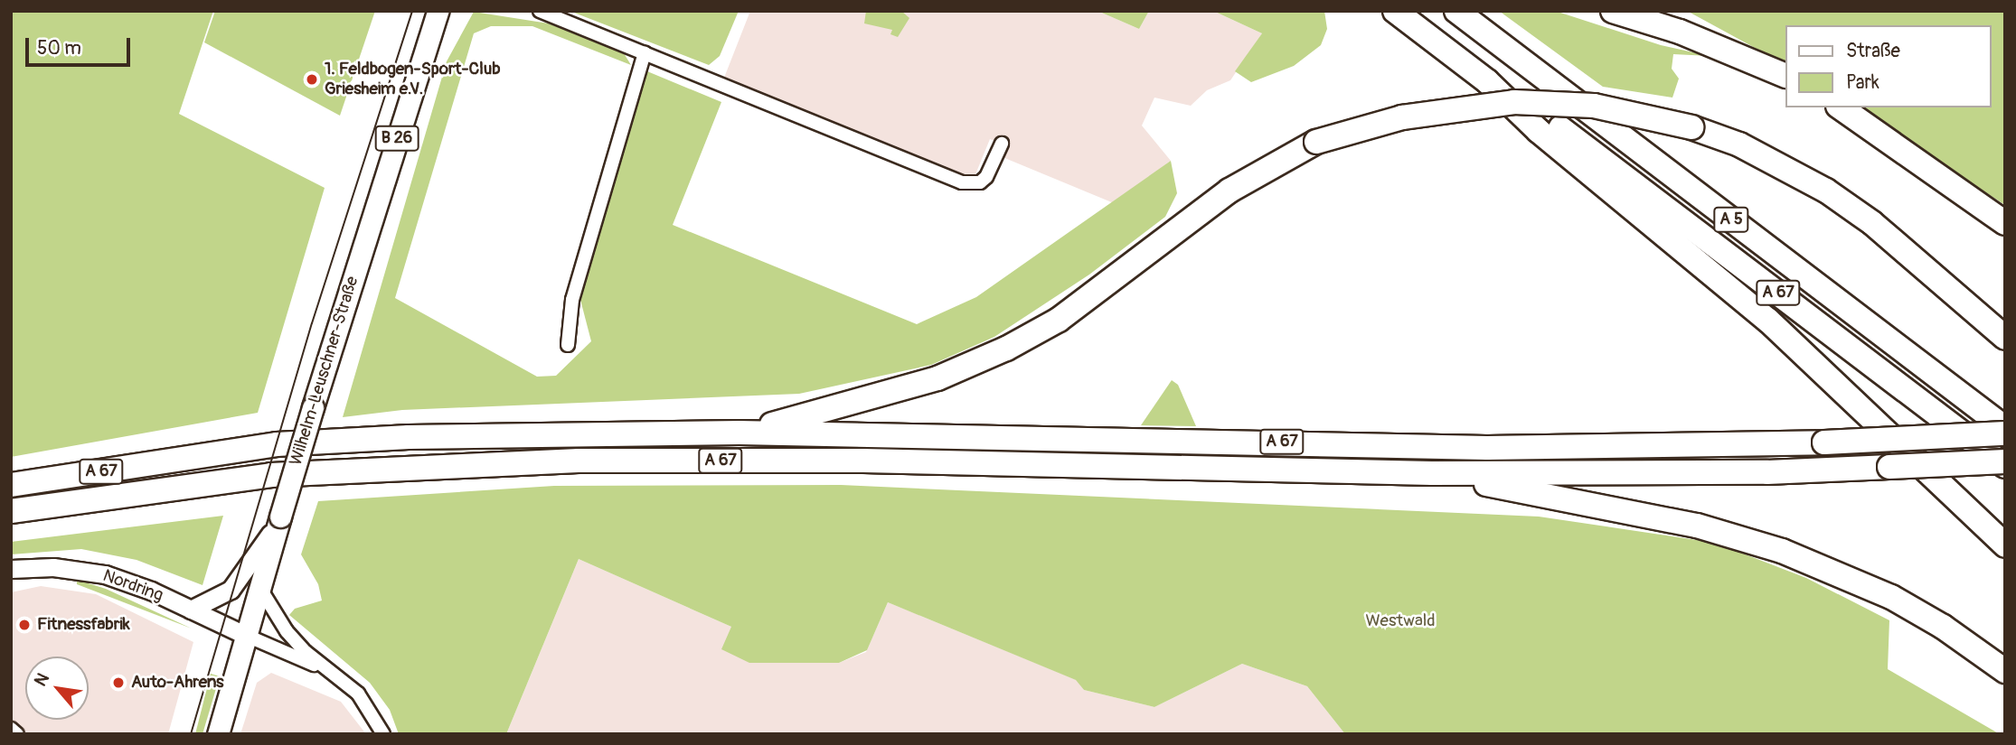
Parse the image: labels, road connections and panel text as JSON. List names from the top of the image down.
{
  "streets": {
    "highway": ["A 5", "A 67"],
    "main road": ["B 26", "Wilhelm-Leuschner-Straße", "Nordring"]
  },
  "crossings": [
    ["Wilhelm-Leuschner-Straße", "Nordring"]
  ],
  "parks": ["Westwald"],
  "places": ["1. Feldbogen-Sport-Club Griesheim e.V.", "Fitnessfabrik", "Auto-Ahrens"],
  "legend": ["Straße", "Park"],
  "scale_bar": "50 m",
  "north": "top left"
}
